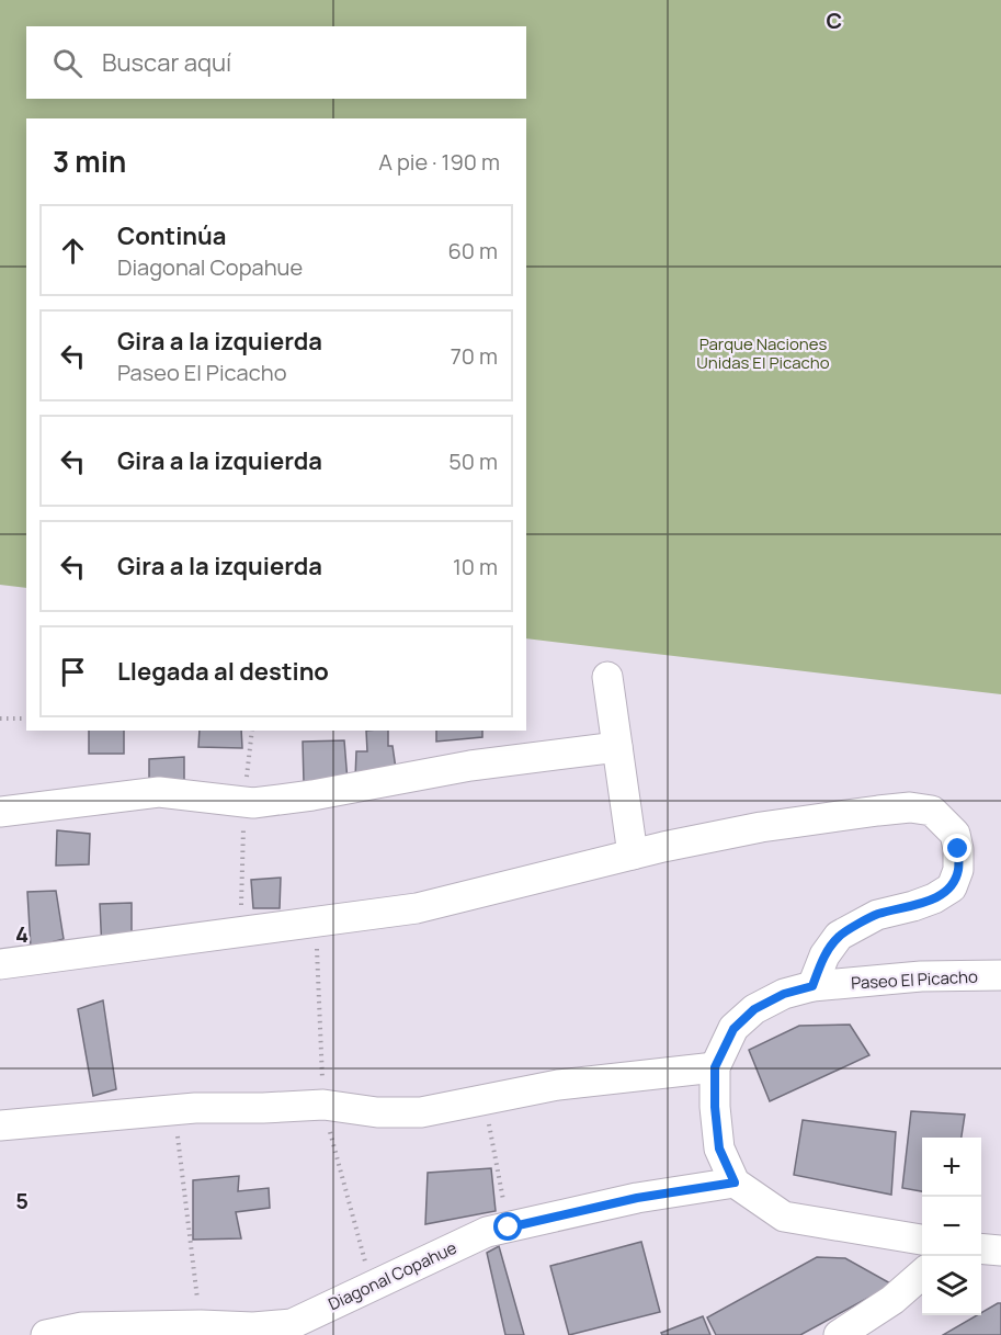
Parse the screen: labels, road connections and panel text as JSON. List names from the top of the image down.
{
  "streets": {
    "street": ["Paseo El Picacho", "Diagonal Copahue"]
  },
  "crossings": [
    ["Paseo El Picacho", "Diagonal Copahue"]
  ],
  "parks": ["Parque Naciones Unidas El Picacho"],
  "page": {
    "search": "Buscar aquí",
    "heading": ["3 min", "A pie · 190 m"],
    "list": [
      ["Continúa", "Diagonal Copahue", "60 m"],
      ["Gira a la izquierda", "Paseo El Picacho", "70 m"],
      ["Gira a la izquierda", "50 m"],
      ["Gira a la izquierda", "10 m"],
      "Llegada al destino"
    ],
    "map_buttons": ["+", "−"]
  },
  "grid": {
    "columns": ["C"],
    "rows": ["4", "5"]
  }
}
